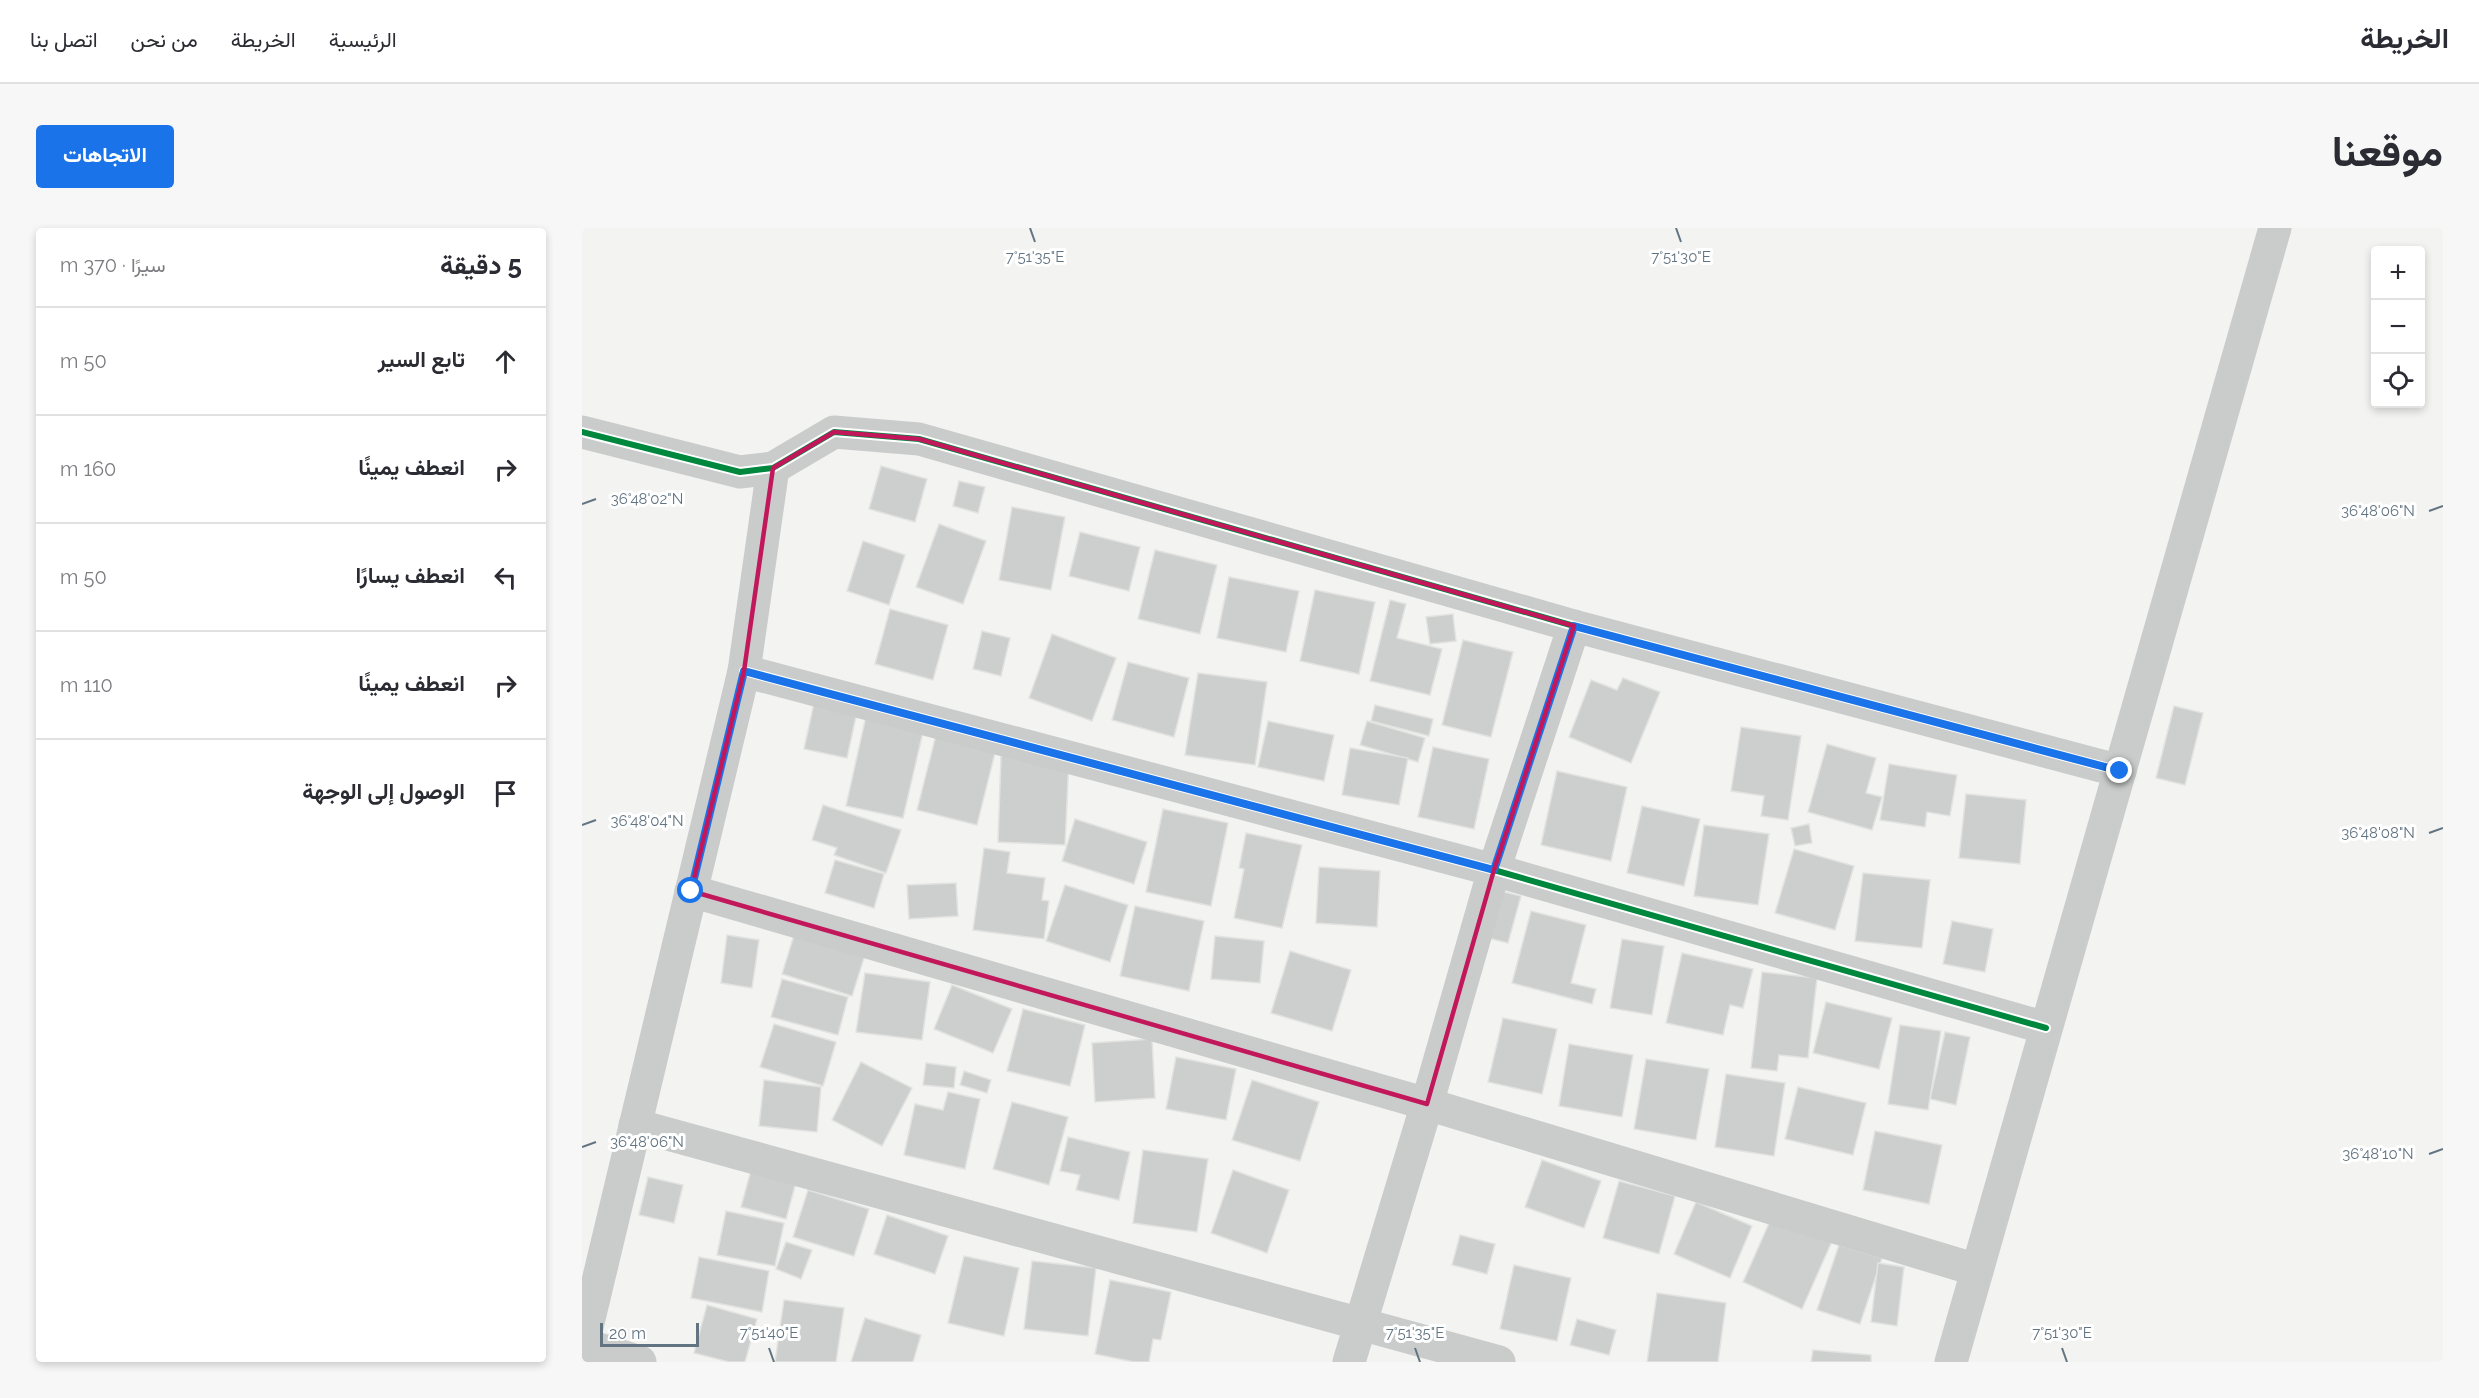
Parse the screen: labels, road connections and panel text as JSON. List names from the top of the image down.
{
  "scale_bar": "20 m",
  "page": {
    "header": "الخريطة",
    "nav": [
      "الرئيسية",
      "الخريطة",
      "من نحن",
      "اتصل بنا"
    ],
    "title": "موقعنا",
    "buttons": "الاتجاهات",
    "heading": ["5 دقيقة", "سيرًا · 370 m"],
    "map_buttons": ["+", "−"],
    "list": [
      ["تابع السير", "50 m"],
      ["انعطف يمينًا", "160 m"],
      ["انعطف يسارًا", "50 m"],
      ["انعطف يمينًا", "110 m"],
      "الوصول إلى الوجهة"
    ],
    "scale": "20 m"
  },
  "coordinates": [
    "7°51'30\"E",
    "7°51'35\"E",
    "36°48'02\"N",
    "36°48'06\"N",
    "36°48'04\"N",
    "36°48'08\"N",
    "36°48'10\"N",
    "7°51'40\"E"
  ]
}
